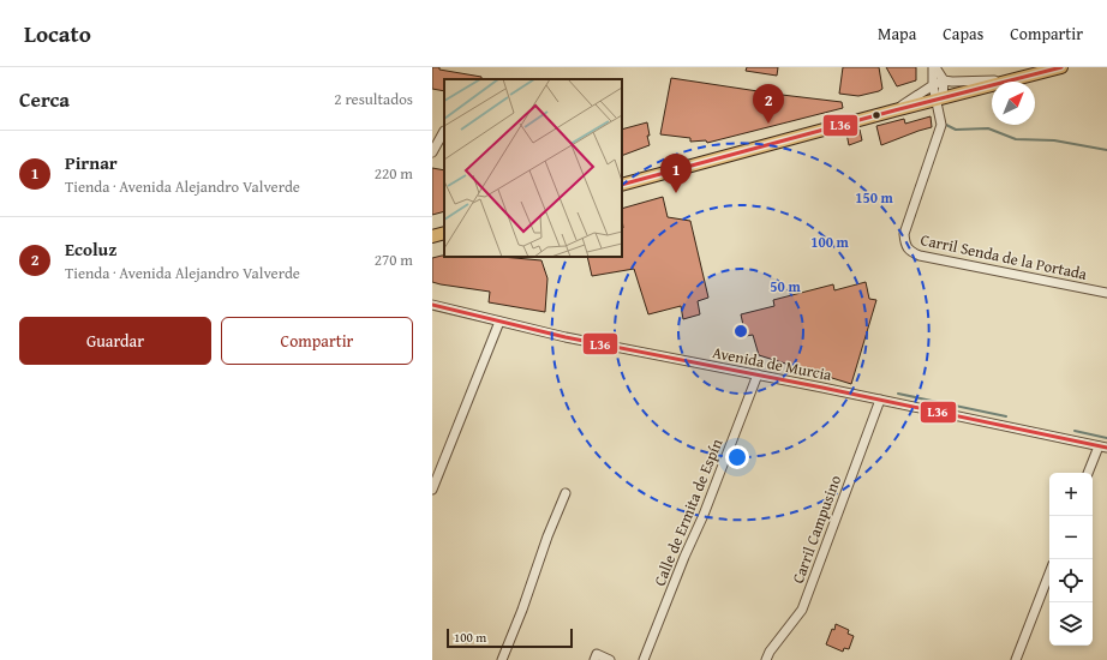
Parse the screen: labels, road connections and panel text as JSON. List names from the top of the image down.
{
  "streets": {
    "street": [
      "Carril Senda de la Portada",
      "Avenida de Murcia",
      "Calle de Ermita de Espín",
      "Carril Campusino"
    ]
  },
  "crossings": [
    ["Avenida de Murcia", "Calle de Ermita de Espín"],
    ["Avenida de Murcia", "Carril Campusino"]
  ],
  "lines": ["transit line L36"],
  "scale_bar": "100 m",
  "north": "top right",
  "page": {
    "header": "Locato",
    "nav": ["Mapa", "Capas", "Compartir"],
    "heading": ["Cerca", "2 resultados"],
    "pins": ["2", "1"],
    "list": [
      {
        "mark": "1",
        "name": "Pirnar",
        "note": "Tienda · Avenida Alejandro Valverde",
        "value": "220 m"
      },
      {
        "mark": "2",
        "name": "Ecoluz",
        "note": "Tienda · Avenida Alejandro Valverde",
        "value": "270 m"
      }
    ],
    "buttons": ["Guardar", "Compartir"],
    "map_buttons": ["+", "−"],
    "scale": "100 m"
  },
  "rings": ["150 m", "100 m", "50 m"]
}
